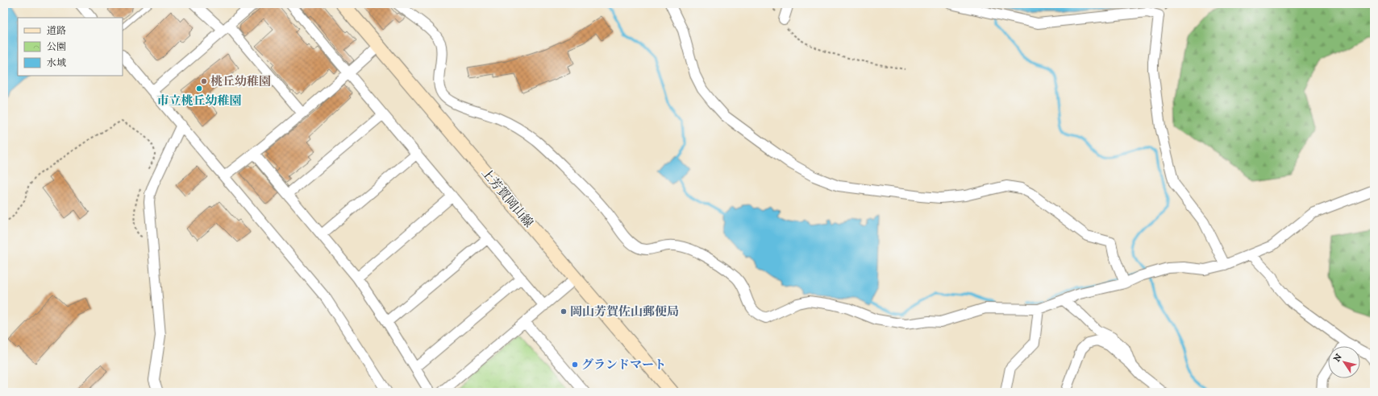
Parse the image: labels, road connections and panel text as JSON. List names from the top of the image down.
{
  "streets": {
    "main road": ["上芳賀岡山線"]
  },
  "places": [
    "桃丘幼稚園",
    "市立桃丘幼稚園",
    "岡山芳賀佐山郵便局",
    "グランドマート"
  ],
  "legend": ["道路", "公園", "水域"],
  "north": "top left"
}
